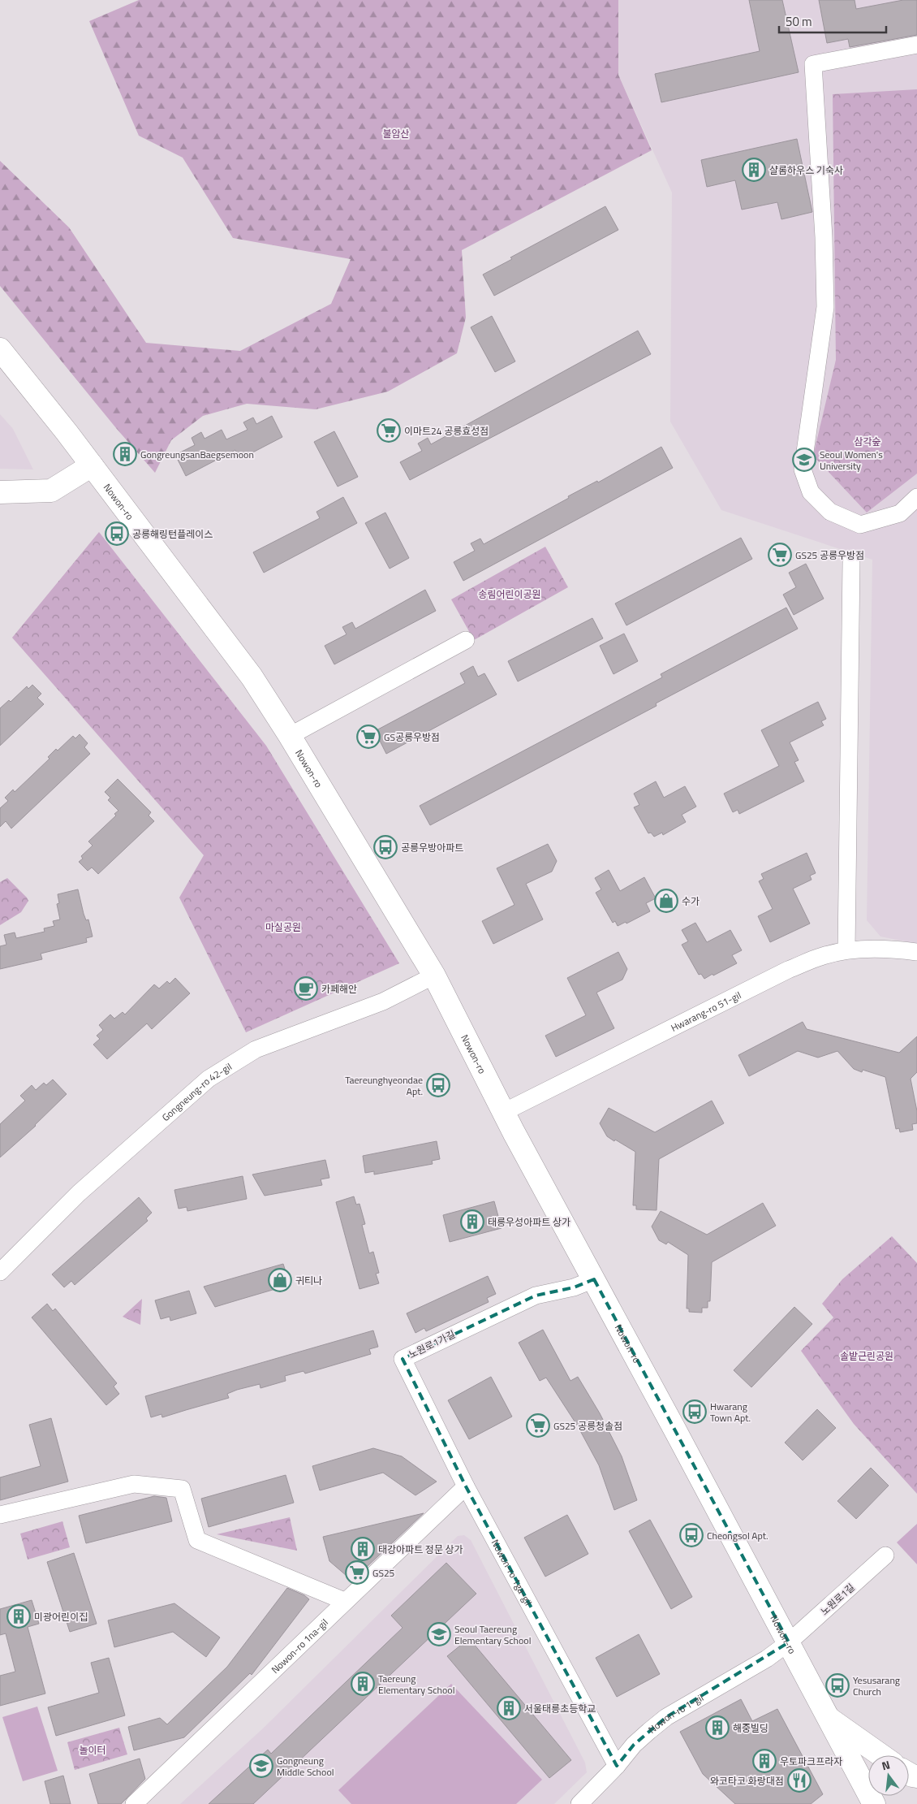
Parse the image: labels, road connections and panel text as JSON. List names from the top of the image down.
{
  "streets": {
    "main road": ["Nowon-ro"],
    "street": [
      "Hwarang-ro 51-gil",
      "Gongneung-ro 42-gil",
      "노원로1가길",
      "Nowon-ro 1ga-gil",
      "노원로1길",
      "Nowon-ro 1na-gil",
      "Nowon-ro 1-gil"
    ]
  },
  "crossings": [
    ["Nowon-ro", "Hwarang-ro 51-gil"],
    ["Nowon-ro", "Gongneung-ro 42-gil"],
    ["Nowon-ro", "노원로1가길"],
    ["Nowon-ro", "노원로1길"],
    ["Nowon-ro", "Nowon-ro 1-gil"],
    ["노원로1가길", "Nowon-ro 1ga-gil"],
    ["노원로1가길", "Nowon-ro 1na-gil"],
    ["Nowon-ro 1ga-gil", "Nowon-ro 1na-gil"],
    ["Nowon-ro 1ga-gil", "Nowon-ro 1-gil"],
    ["노원로1길", "Nowon-ro 1-gil"]
  ],
  "parks": [
    "불암산",
    "삼각숲",
    "송림어린이공원",
    "마실공원",
    "솔밭근린공원",
    "놀이터"
  ],
  "places": {
    "building": [
      "샬롬하우스 기숙사",
      "GongreungsanBaegsemoon",
      "태릉우성아파트 상가",
      "태강아파트 정문 상가",
      "미광어린이집",
      "Taereung Elementary School",
      "서울태릉초등학교",
      "해중빌딩",
      "우토파크프라자"
    ],
    "supermarket": [
      "이마트24 공릉효성점",
      "GS25 공릉우방점",
      "GS공릉우방점",
      "GS25 공릉청솔점",
      "GS25"
    ],
    "school or university": ["Seoul Women's University", "Seoul Taereung Elementary School", "Gongneung Middle School"],
    "bus stop": [
      "공릉해링턴플레이스",
      "공릉우방아파트",
      "Taereunghyeondae Apt.",
      "Hwarang Town Apt.",
      "Cheongsol Apt.",
      "Yesusarang Church"
    ],
    "shop": ["수가", "귀티나"],
    "cafe": ["카페해안"],
    "restaurant": ["와코타코 화랑대점"]
  },
  "scale_bar": "50 m",
  "north": "top"
}
